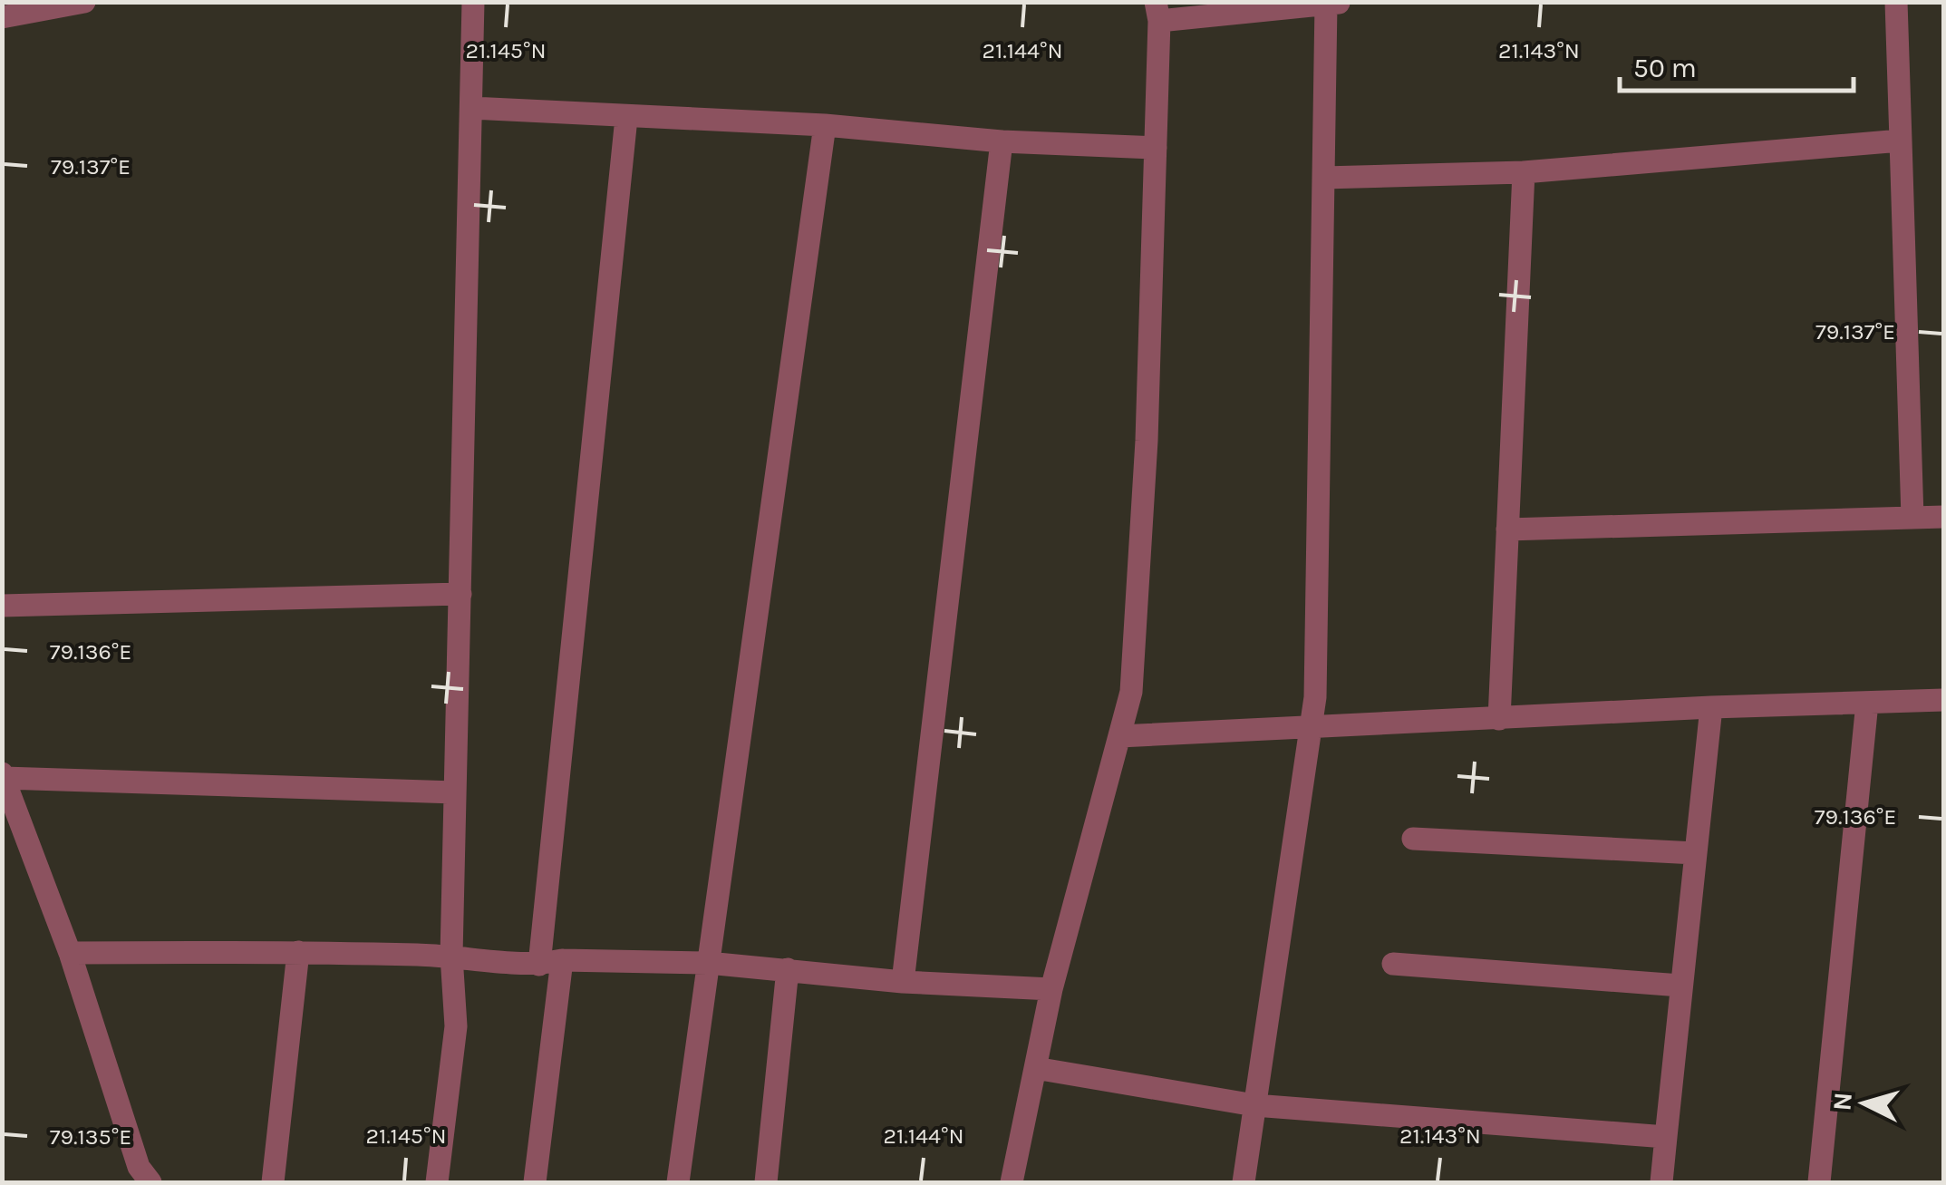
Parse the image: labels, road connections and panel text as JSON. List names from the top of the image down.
{
  "scale_bar": "50 m",
  "north": "left",
  "coordinates": [
    "21.145°N",
    "21.144°N",
    "21.143°N",
    "79.137°E",
    "79.136°E",
    "79.135°E"
  ]
}
